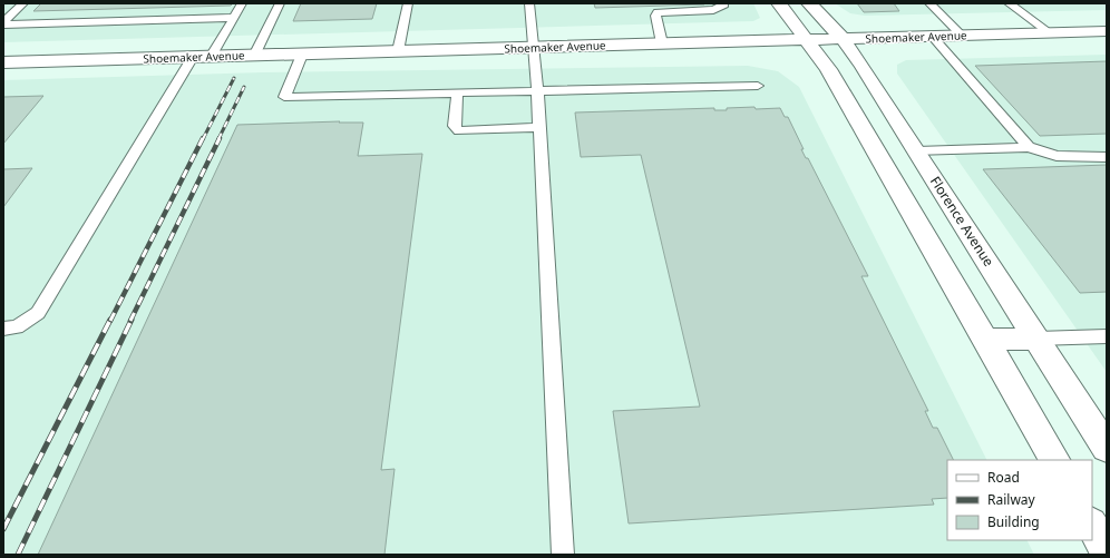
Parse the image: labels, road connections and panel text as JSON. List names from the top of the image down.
{
  "streets": {
    "main road": ["Shoemaker Avenue", "Florence Avenue"]
  },
  "crossings": [
    ["Shoemaker Avenue", "Florence Avenue"]
  ],
  "legend": ["Road", "Railway", "Building"]
}
